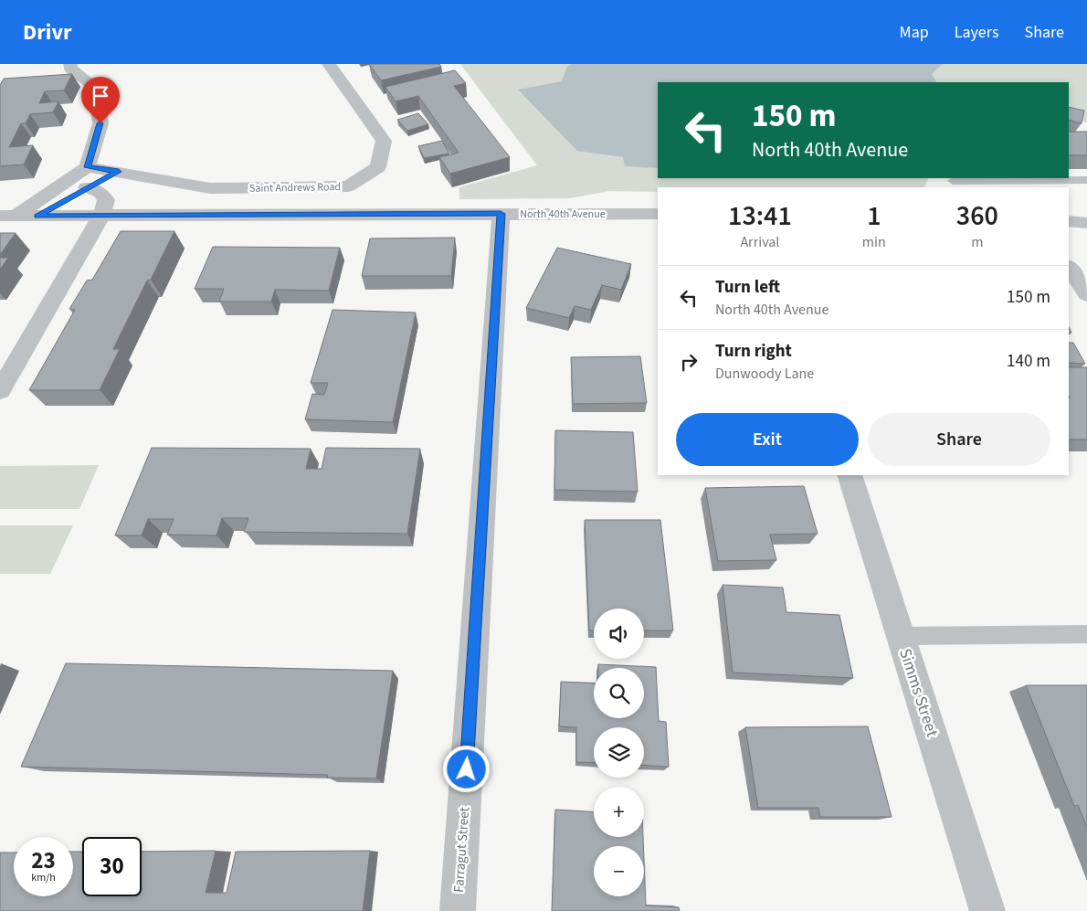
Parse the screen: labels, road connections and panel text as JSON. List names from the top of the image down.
{
  "streets": {
    "street": [
      "Saint Andrews Road",
      "North 40th Avenue",
      "Simms Street",
      "Farragut Street"
    ]
  },
  "crossings": [
    ["North 40th Avenue", "Farragut Street"]
  ],
  "page": {
    "header": "Drivr",
    "nav": ["Map", "Layers", "Share"],
    "turn": ["150 m", "North 40th Avenue"],
    "eta": [
      "13:41",
      "Arrival",
      "1",
      "min",
      "360",
      "m"
    ],
    "list": [
      {
        "name": "Turn left",
        "note": "North 40th Avenue",
        "value": "150 m"
      },
      {
        "name": "Turn right",
        "note": "Dunwoody Lane",
        "value": "140 m"
      }
    ],
    "buttons": ["Exit", "Share"],
    "map_buttons": ["+", "−"],
    "speed": "23 km/h",
    "limit": "30"
  }
}
